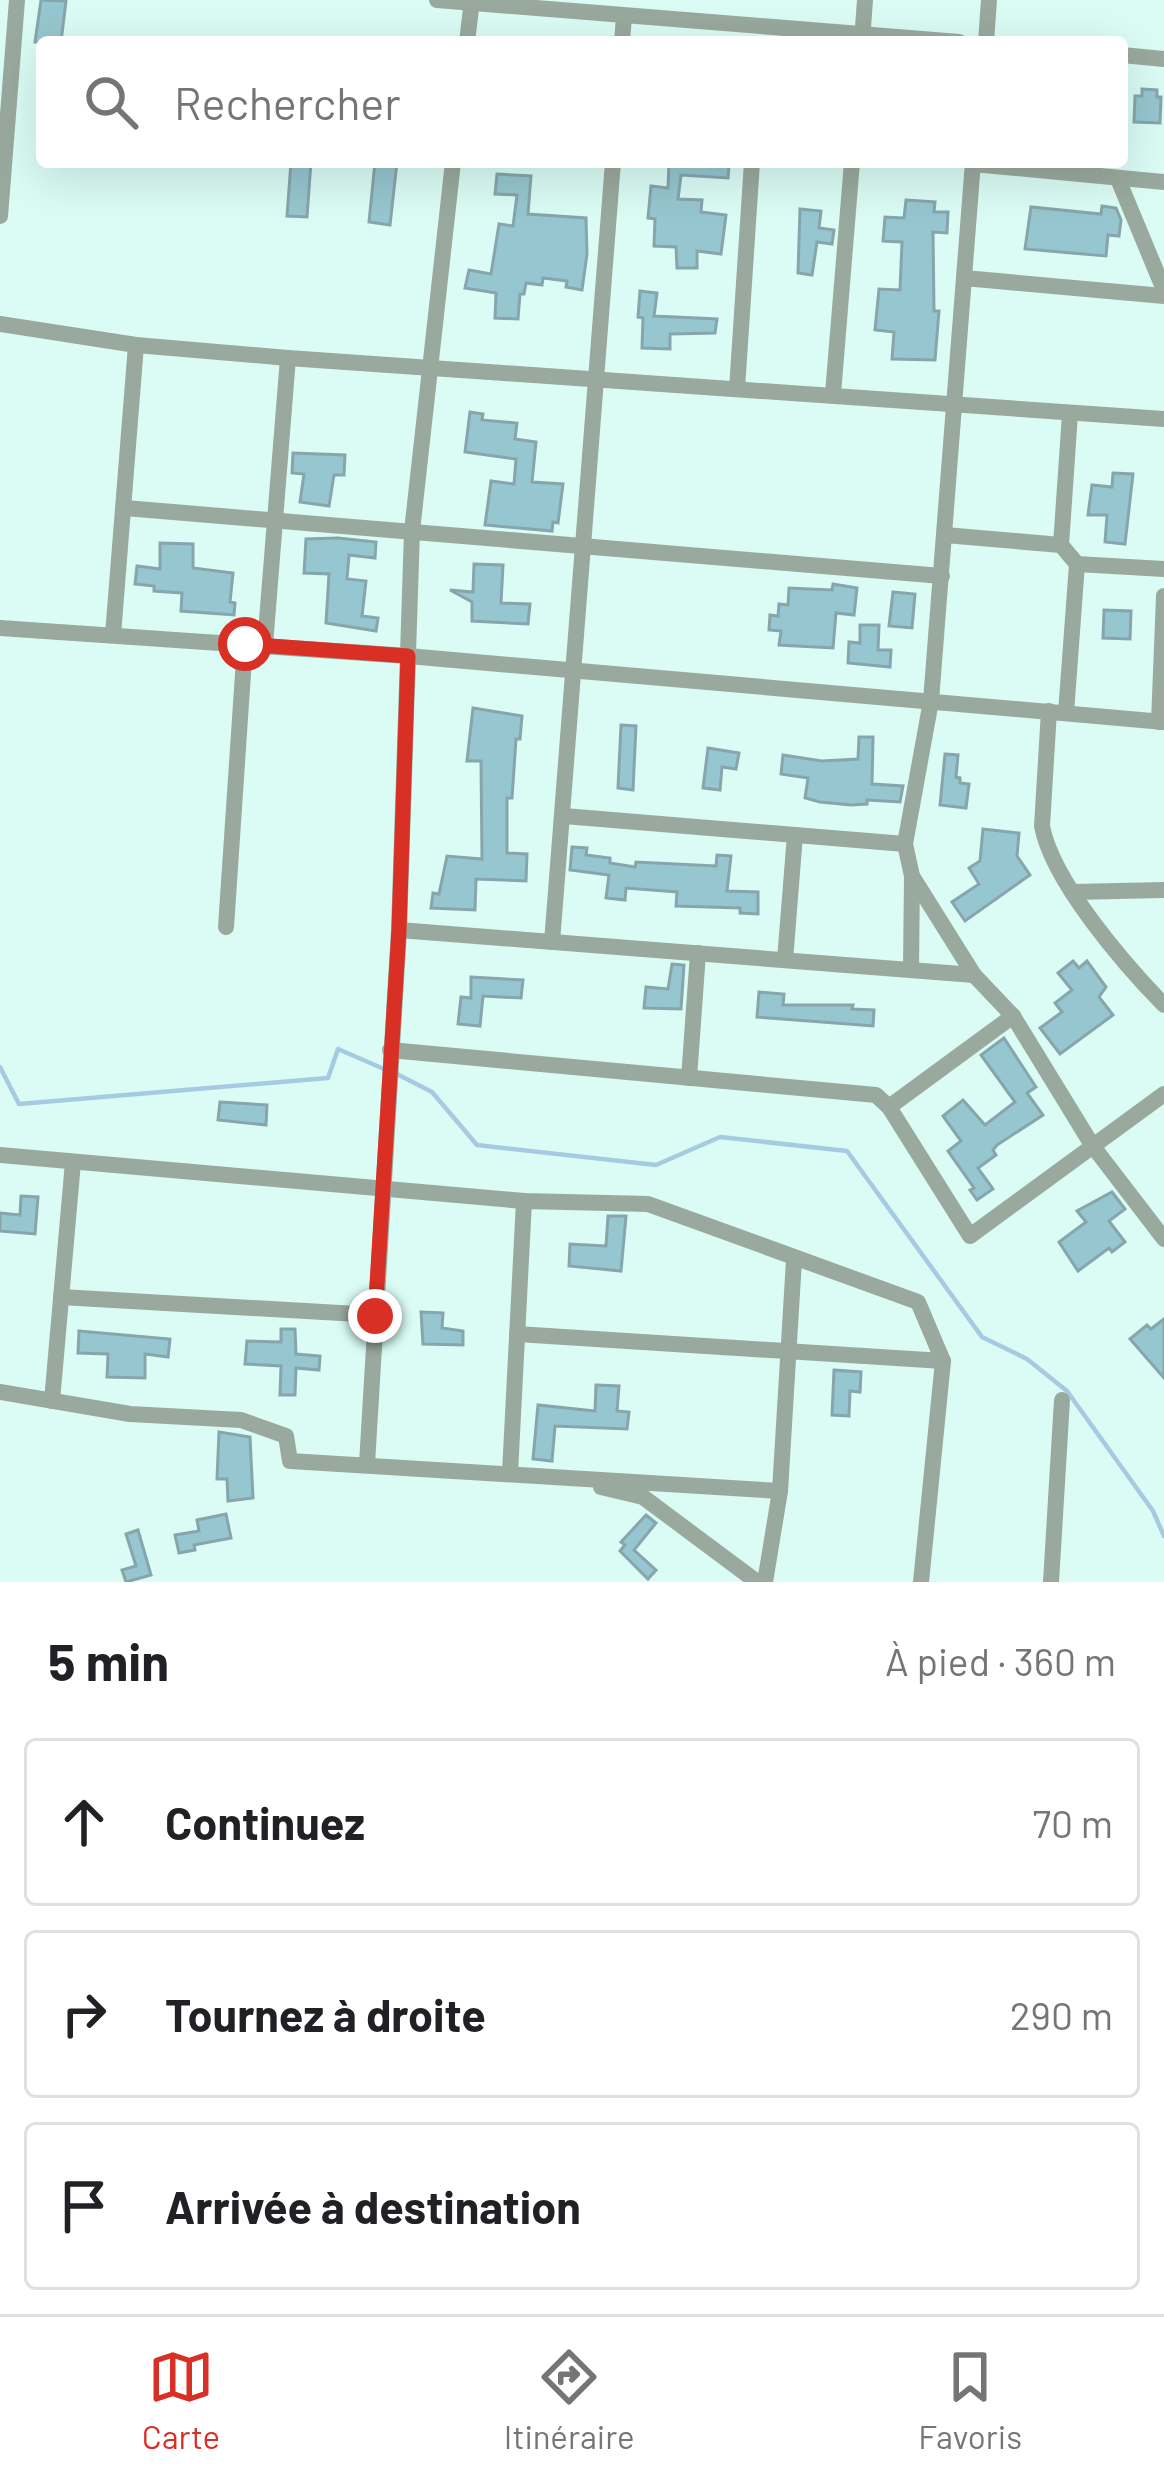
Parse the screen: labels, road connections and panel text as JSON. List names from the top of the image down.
{
  "page": {
    "search": "Rechercher",
    "heading": ["5 min", "À pied · 360 m"],
    "list": [
      ["Continuez", "70 m"],
      ["Tournez à droite", "290 m"],
      "Arrivée à destination"
    ],
    "nav": ["Carte", "Itinéraire", "Favoris"]
  }
}
